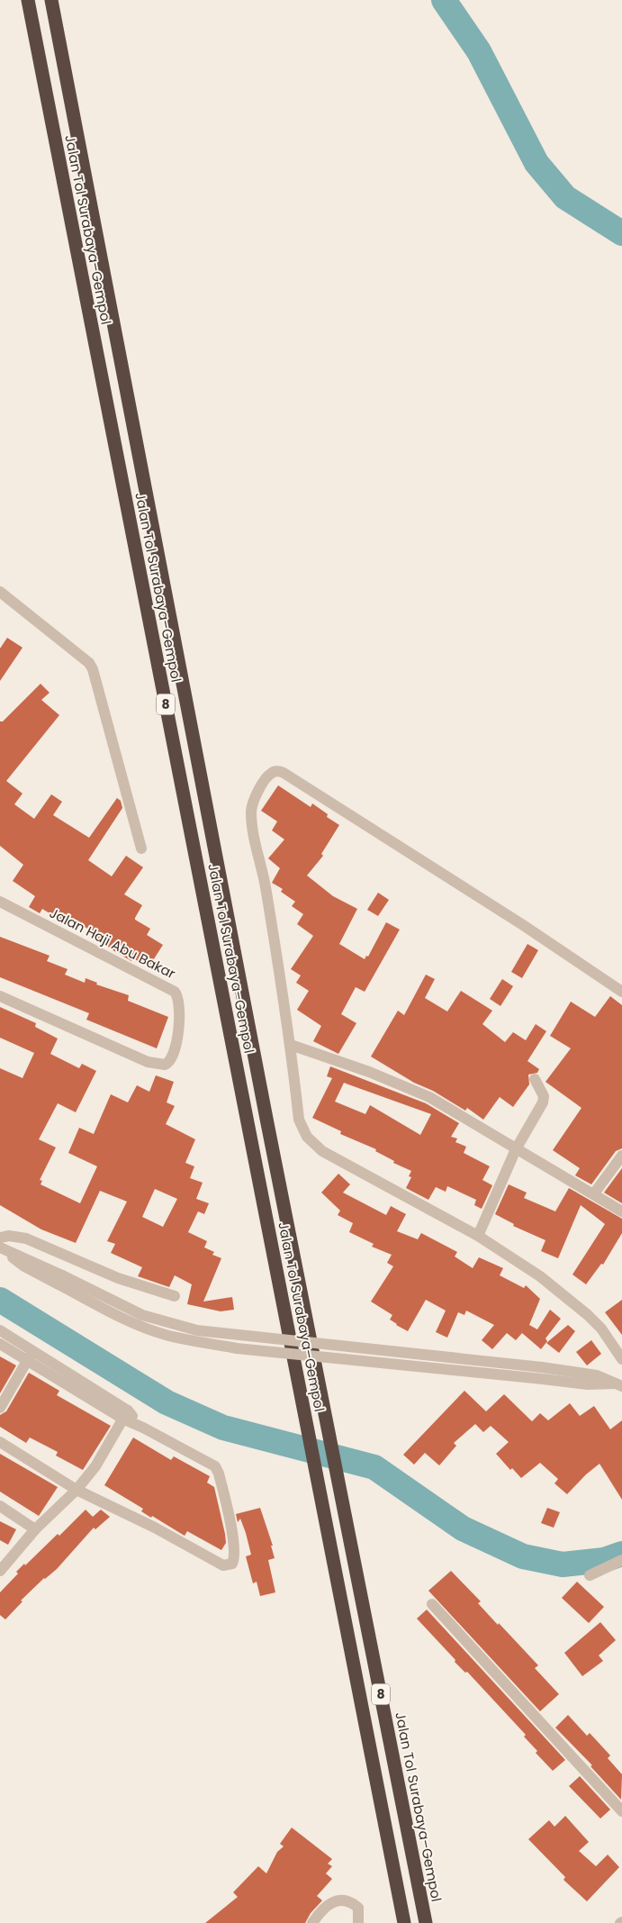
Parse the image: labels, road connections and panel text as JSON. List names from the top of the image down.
{
  "streets": {
    "highway": ["Jalan Tol Surabaya–Gempol", "8"],
    "street": ["Jalan Haji Abu Bakar"]
  }
}
